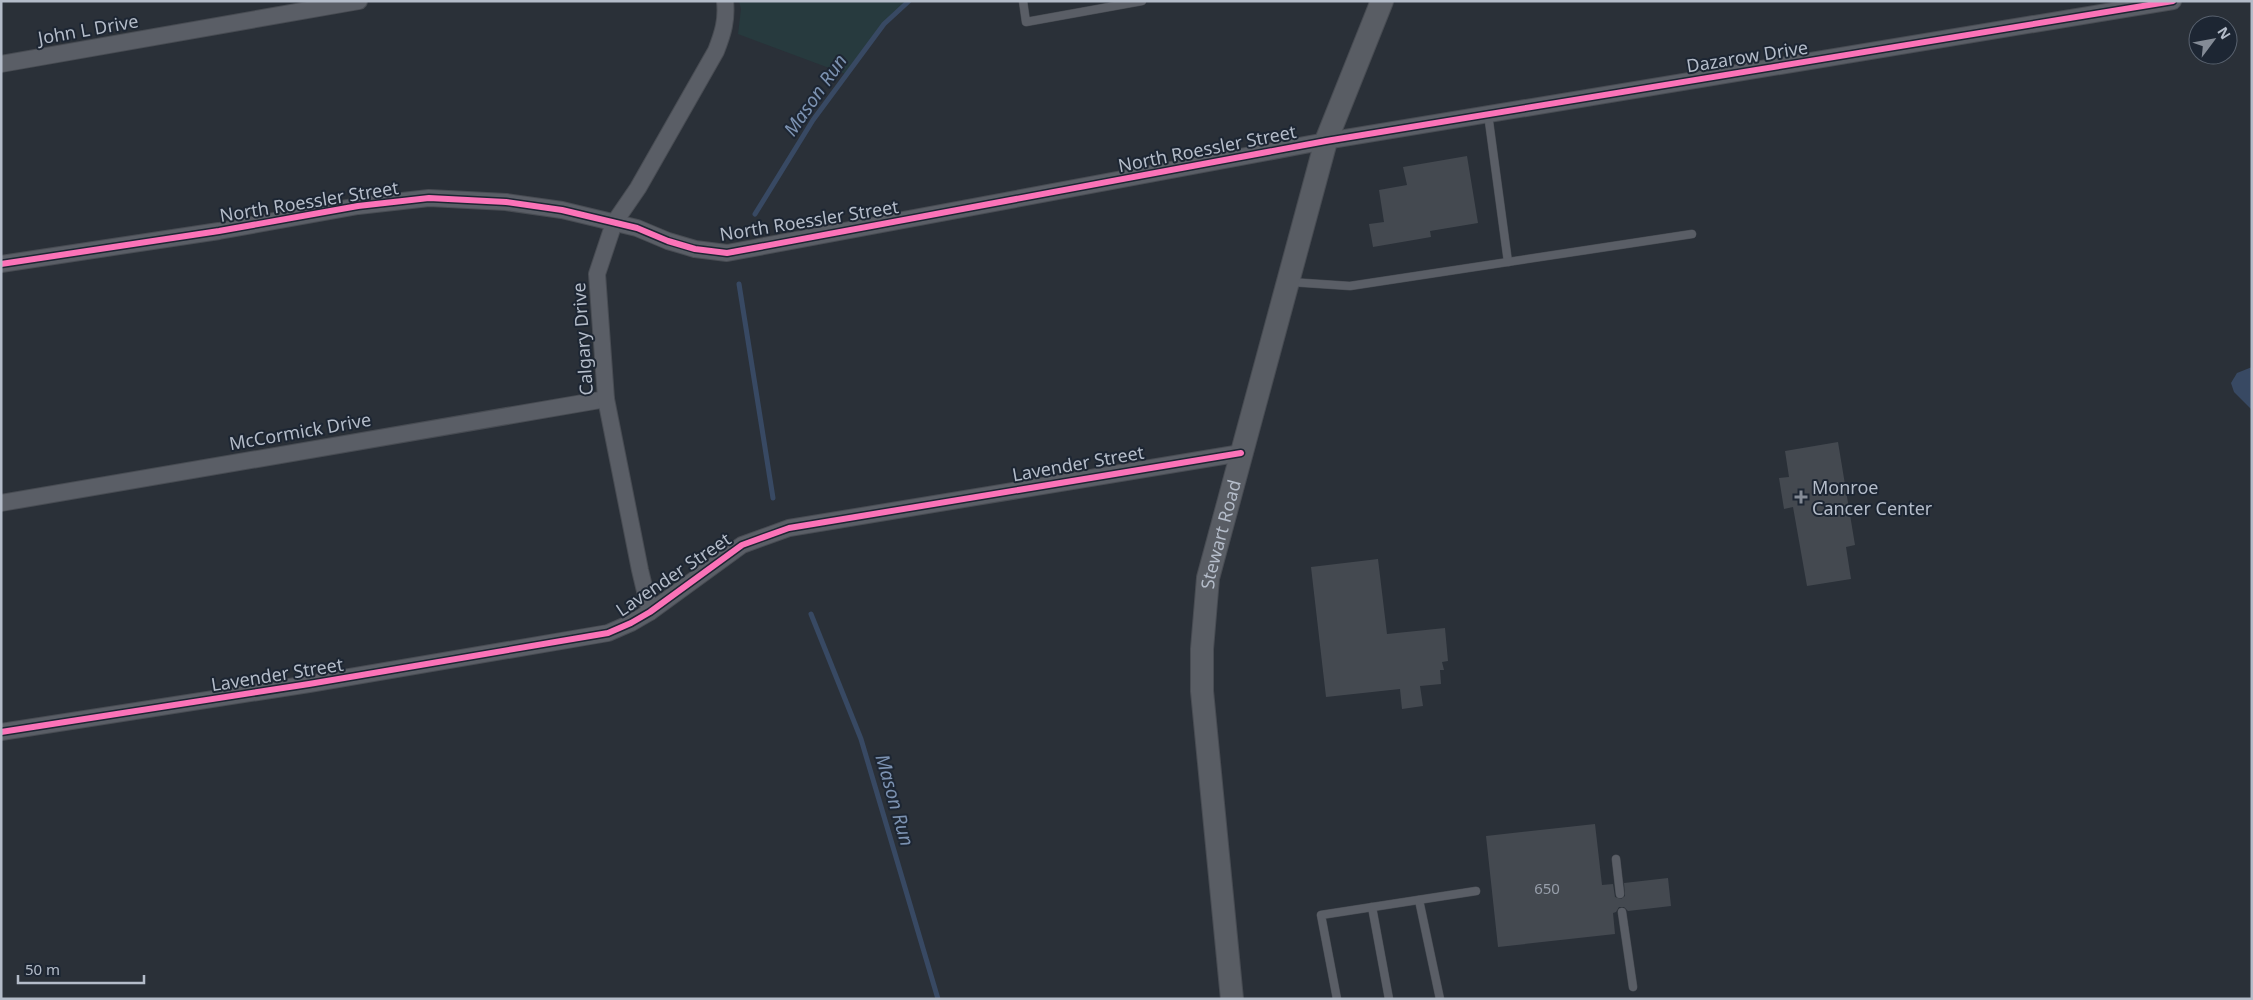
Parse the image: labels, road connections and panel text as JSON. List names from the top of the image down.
{
  "streets": {
    "street": [
      "John L Drive",
      "Dazarow Drive",
      "North Roessler Street",
      "Calgary Drive",
      "McCormick Drive",
      "Lavender Street",
      "Stewart Road"
    ]
  },
  "crossings": [
    ["Dazarow Drive", "North Roessler Street"],
    ["Dazarow Drive", "Stewart Road"],
    ["North Roessler Street", "Calgary Drive"],
    ["North Roessler Street", "Stewart Road"],
    ["Calgary Drive", "McCormick Drive"],
    ["Calgary Drive", "Lavender Street"],
    ["Lavender Street", "Stewart Road"]
  ],
  "water": ["Mason Run"],
  "places": {
    "health": ["Monroe Cancer Center"]
  },
  "house_numbers": ["650"],
  "scale_bar": "50 m",
  "north": "top right"
}
